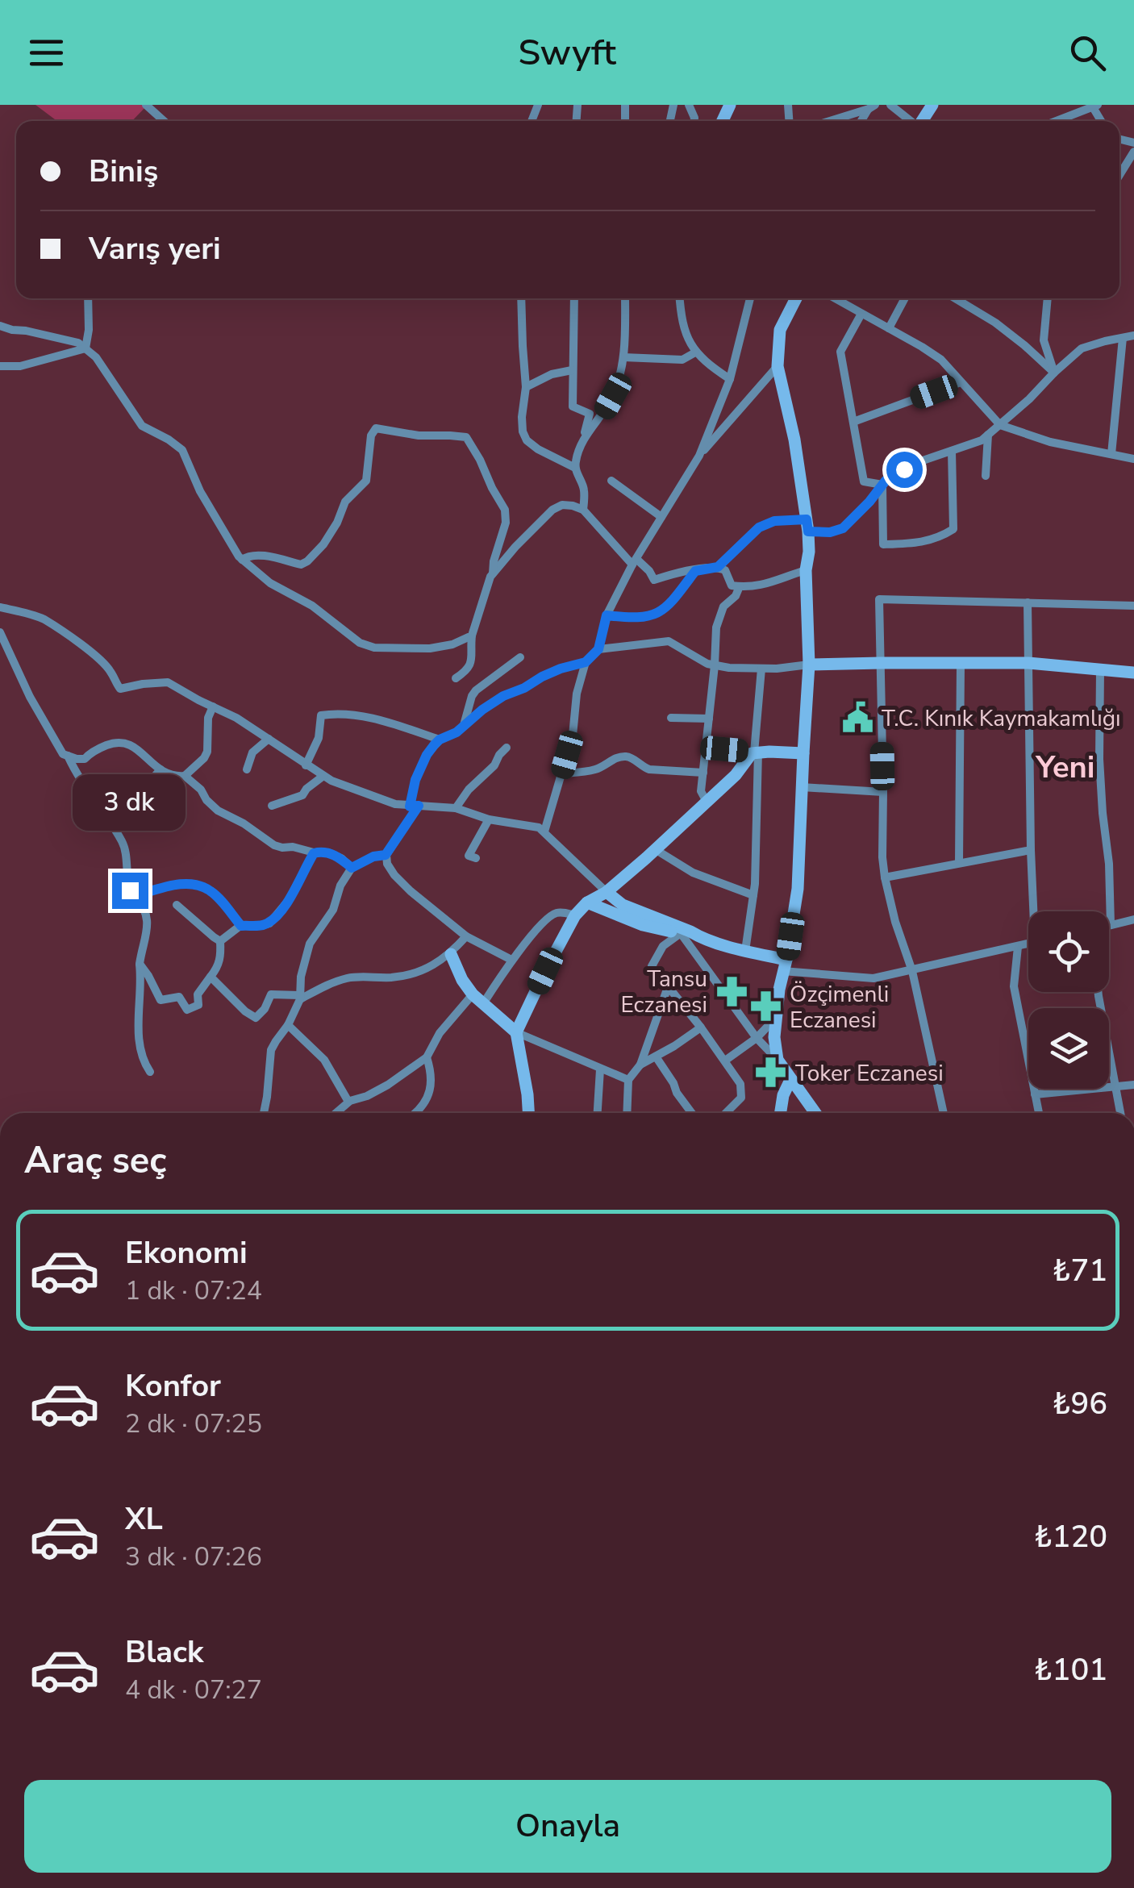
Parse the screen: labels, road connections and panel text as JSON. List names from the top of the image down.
{
  "districts": ["Yeni"],
  "places": {
    "public building": ["T.C. Kınık Kaymakamlığı"],
    "pharmacy": ["Tansu Eczanesi", "Özçimenli Eczanesi", "Toker Eczanesi"]
  },
  "page": {
    "header": "Swyft",
    "banner": ["Biniş", "Varış yeri"],
    "bubble": "3 dk",
    "heading": "Araç seç",
    "list": [
      {
        "name": "Ekonomi",
        "note": "1 dk · 07:24",
        "value": "₺71"
      },
      {
        "name": "Konfor",
        "note": "2 dk · 07:25",
        "value": "₺96"
      },
      {
        "name": "XL",
        "note": "3 dk · 07:26",
        "value": "₺120"
      },
      {
        "name": "Black",
        "note": "4 dk · 07:27",
        "value": "₺101"
      }
    ],
    "buttons": "Onayla"
  }
}
